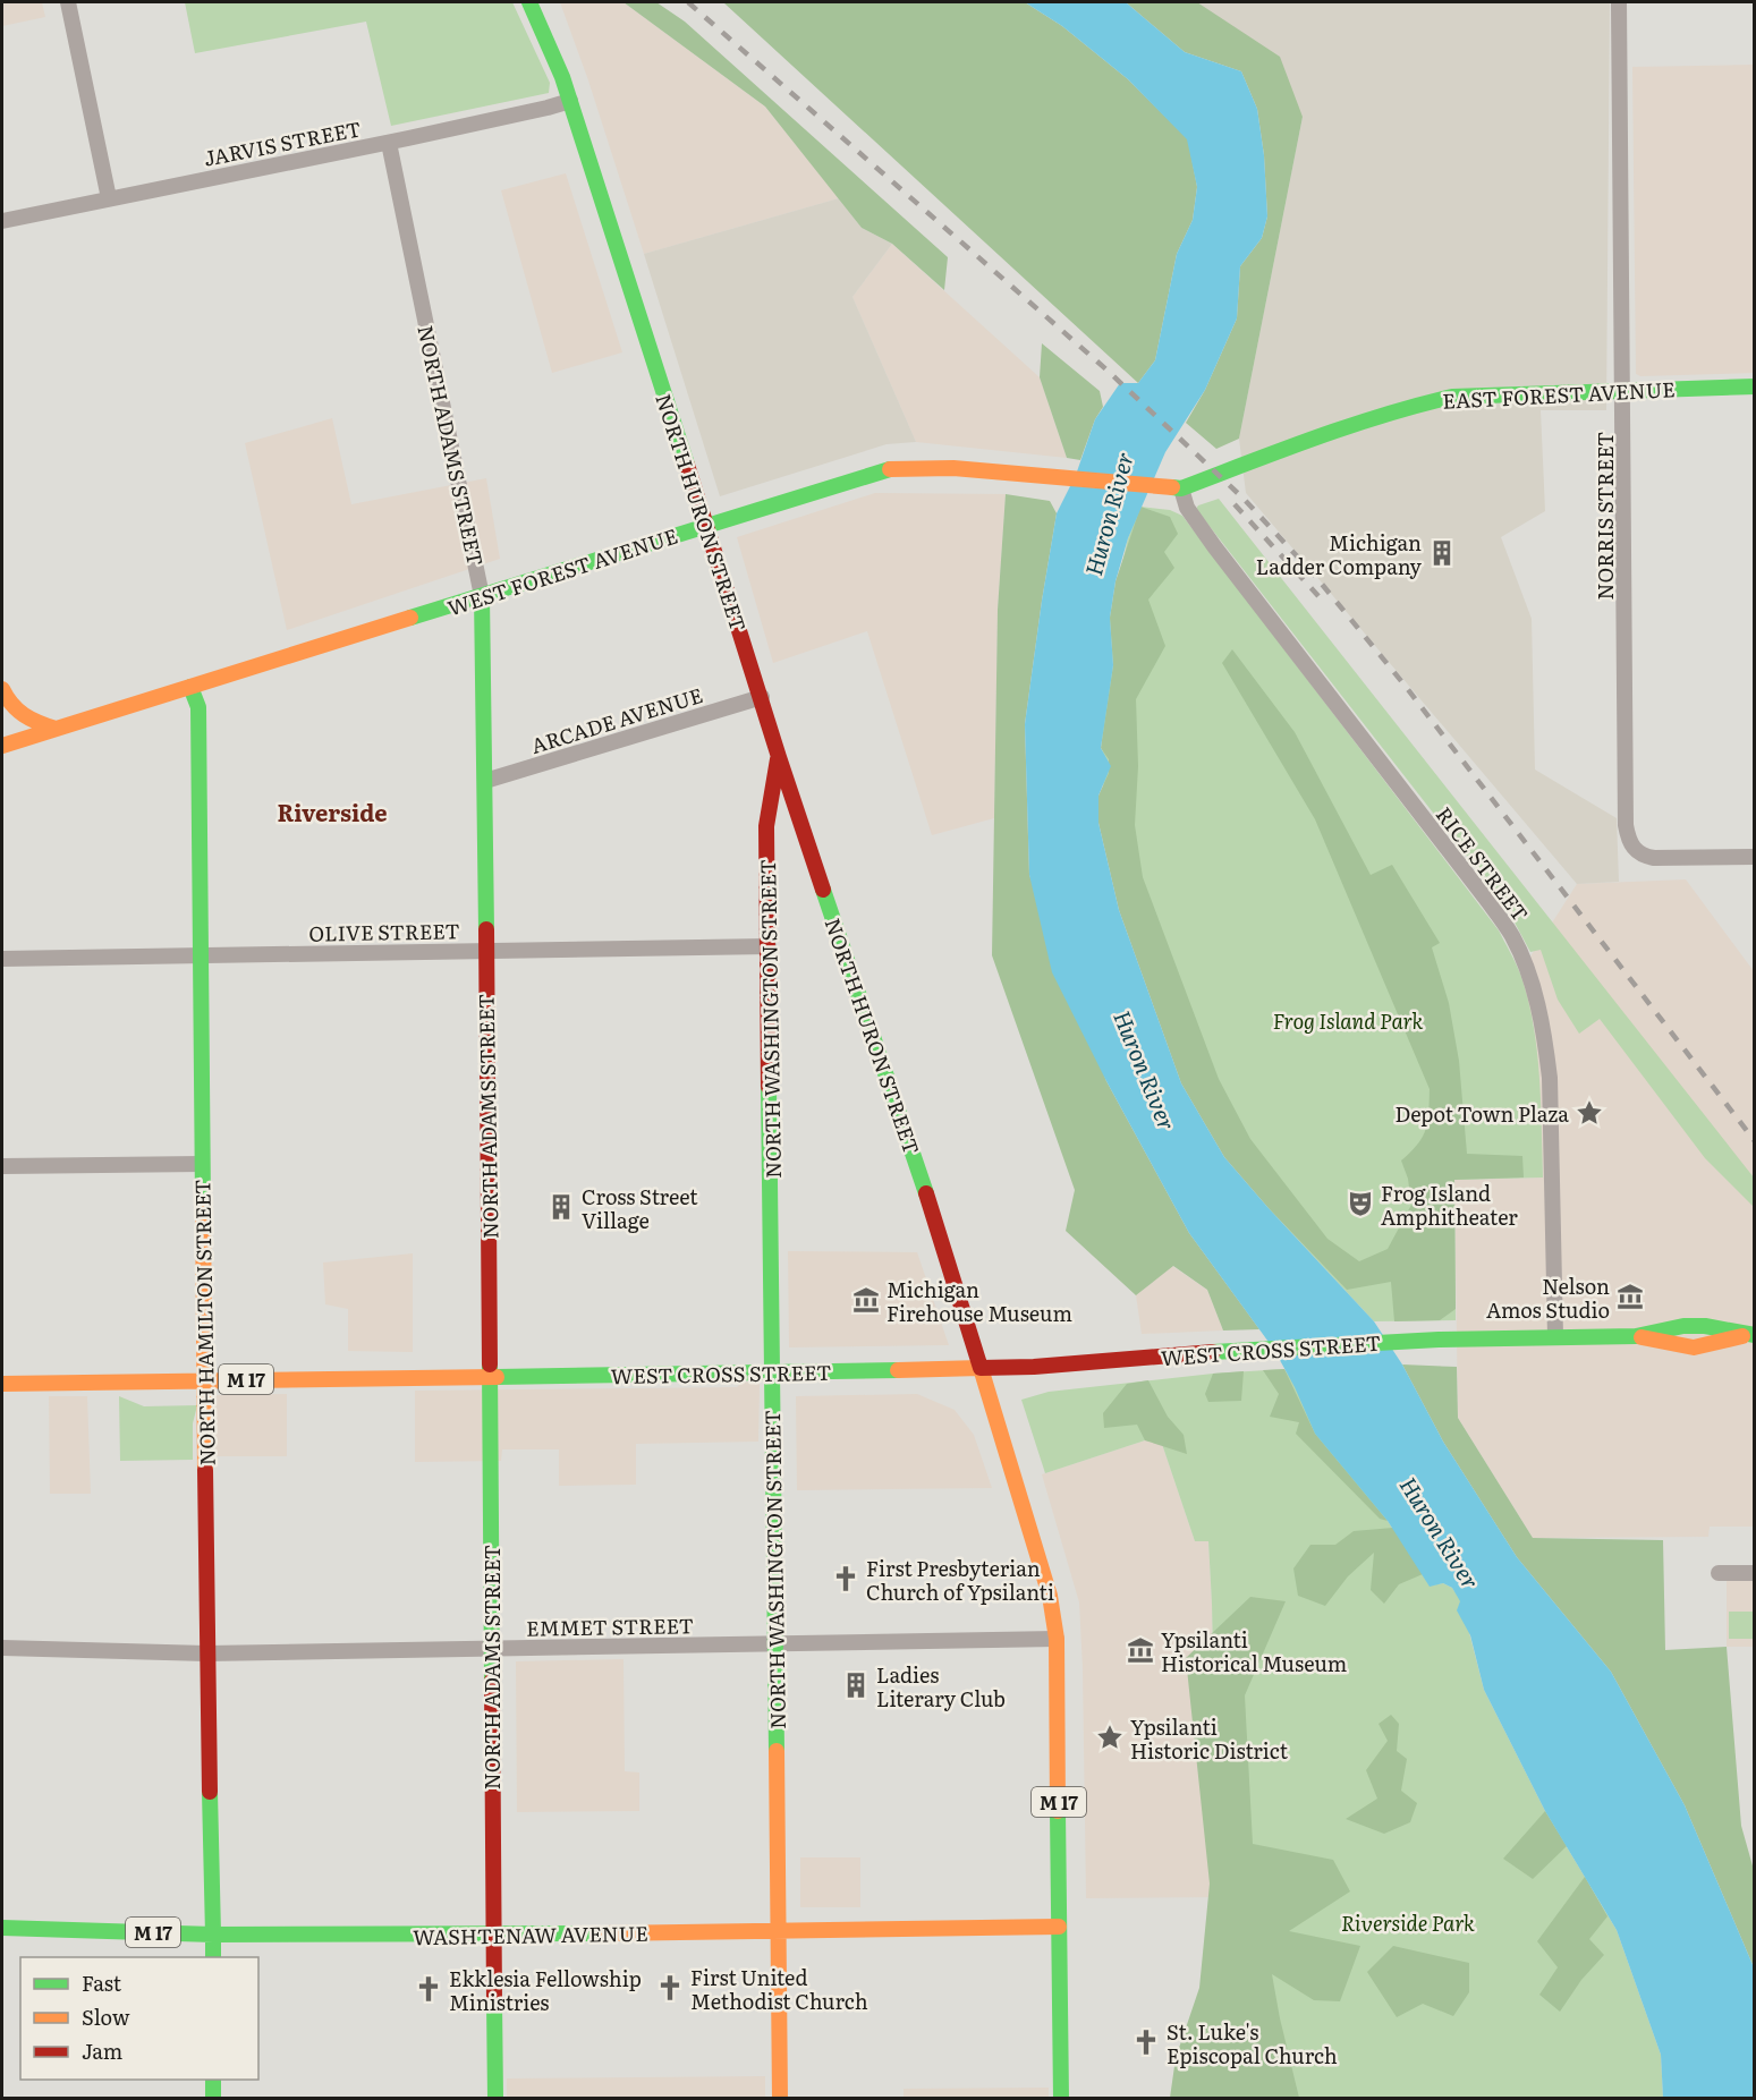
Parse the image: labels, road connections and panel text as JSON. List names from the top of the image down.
{
  "streets": {
    "main road": [
      "EAST FOREST AVENUE",
      "NORTH ADAMS STREET",
      "NORTH HURON STREET",
      "WEST FOREST AVENUE",
      "NORTH WASHINGTON STREET",
      "NORTH HAMILTON STREET",
      "WEST CROSS STREET",
      "M 17",
      "WASHTENAW AVENUE"
    ],
    "street": [
      "JARVIS STREET",
      "NORRIS STREET",
      "ARCADE AVENUE",
      "RICE STREET",
      "OLIVE STREET",
      "EMMET STREET"
    ]
  },
  "crossings": [
    ["JARVIS STREET", "NORTH ADAMS STREET"],
    ["JARVIS STREET", "NORTH HURON STREET"],
    ["EAST FOREST AVENUE", "NORRIS STREET"],
    ["EAST FOREST AVENUE", "WEST FOREST AVENUE"],
    ["EAST FOREST AVENUE", "RICE STREET"],
    ["NORTH ADAMS STREET", "WEST FOREST AVENUE"],
    ["NORTH ADAMS STREET", "ARCADE AVENUE"],
    ["NORTH ADAMS STREET", "OLIVE STREET"],
    ["NORTH ADAMS STREET", "WEST CROSS STREET"],
    ["NORTH ADAMS STREET", "EMMET STREET"],
    ["NORTH ADAMS STREET", "WASHTENAW AVENUE"],
    ["NORTH HURON STREET", "WEST FOREST AVENUE"],
    ["NORTH HURON STREET", "ARCADE AVENUE"],
    ["NORTH HURON STREET", "NORTH WASHINGTON STREET"],
    ["NORTH HURON STREET", "WEST CROSS STREET"],
    ["NORTH HURON STREET", "EMMET STREET"],
    ["NORTH HURON STREET", "WASHTENAW AVENUE"],
    ["WEST FOREST AVENUE", "RICE STREET"],
    ["WEST FOREST AVENUE", "NORTH HAMILTON STREET"],
    ["RICE STREET", "WEST CROSS STREET"],
    ["OLIVE STREET", "NORTH WASHINGTON STREET"],
    ["OLIVE STREET", "NORTH HAMILTON STREET"],
    ["NORTH WASHINGTON STREET", "WEST CROSS STREET"],
    ["NORTH WASHINGTON STREET", "EMMET STREET"],
    ["NORTH WASHINGTON STREET", "WASHTENAW AVENUE"],
    ["NORTH HAMILTON STREET", "WEST CROSS STREET"],
    ["NORTH HAMILTON STREET", "EMMET STREET"],
    ["NORTH HAMILTON STREET", "WASHTENAW AVENUE"]
  ],
  "districts": ["Riverside"],
  "water": ["Huron River"],
  "parks": ["Frog Island Park", "Riverside Park"],
  "places": {
    "building": ["Michigan Ladder Company", "Cross Street Village", "Ladies Literary Club"],
    "place": ["Depot Town Plaza", "Ypsilanti Historic District"],
    "theatre": ["Frog Island Amphitheater"],
    "museum": ["Nelson Amos Studio", "Michigan Firehouse Museum", "Ypsilanti Historical Museum"],
    "church": [
      "First Presbyterian Church of Ypsilanti",
      "First United Methodist Church",
      "Ekklesia Fellowship Ministries",
      "St. Luke's Episcopal Church"
    ]
  },
  "legend": ["Fast", "Slow", "Jam"]
}
